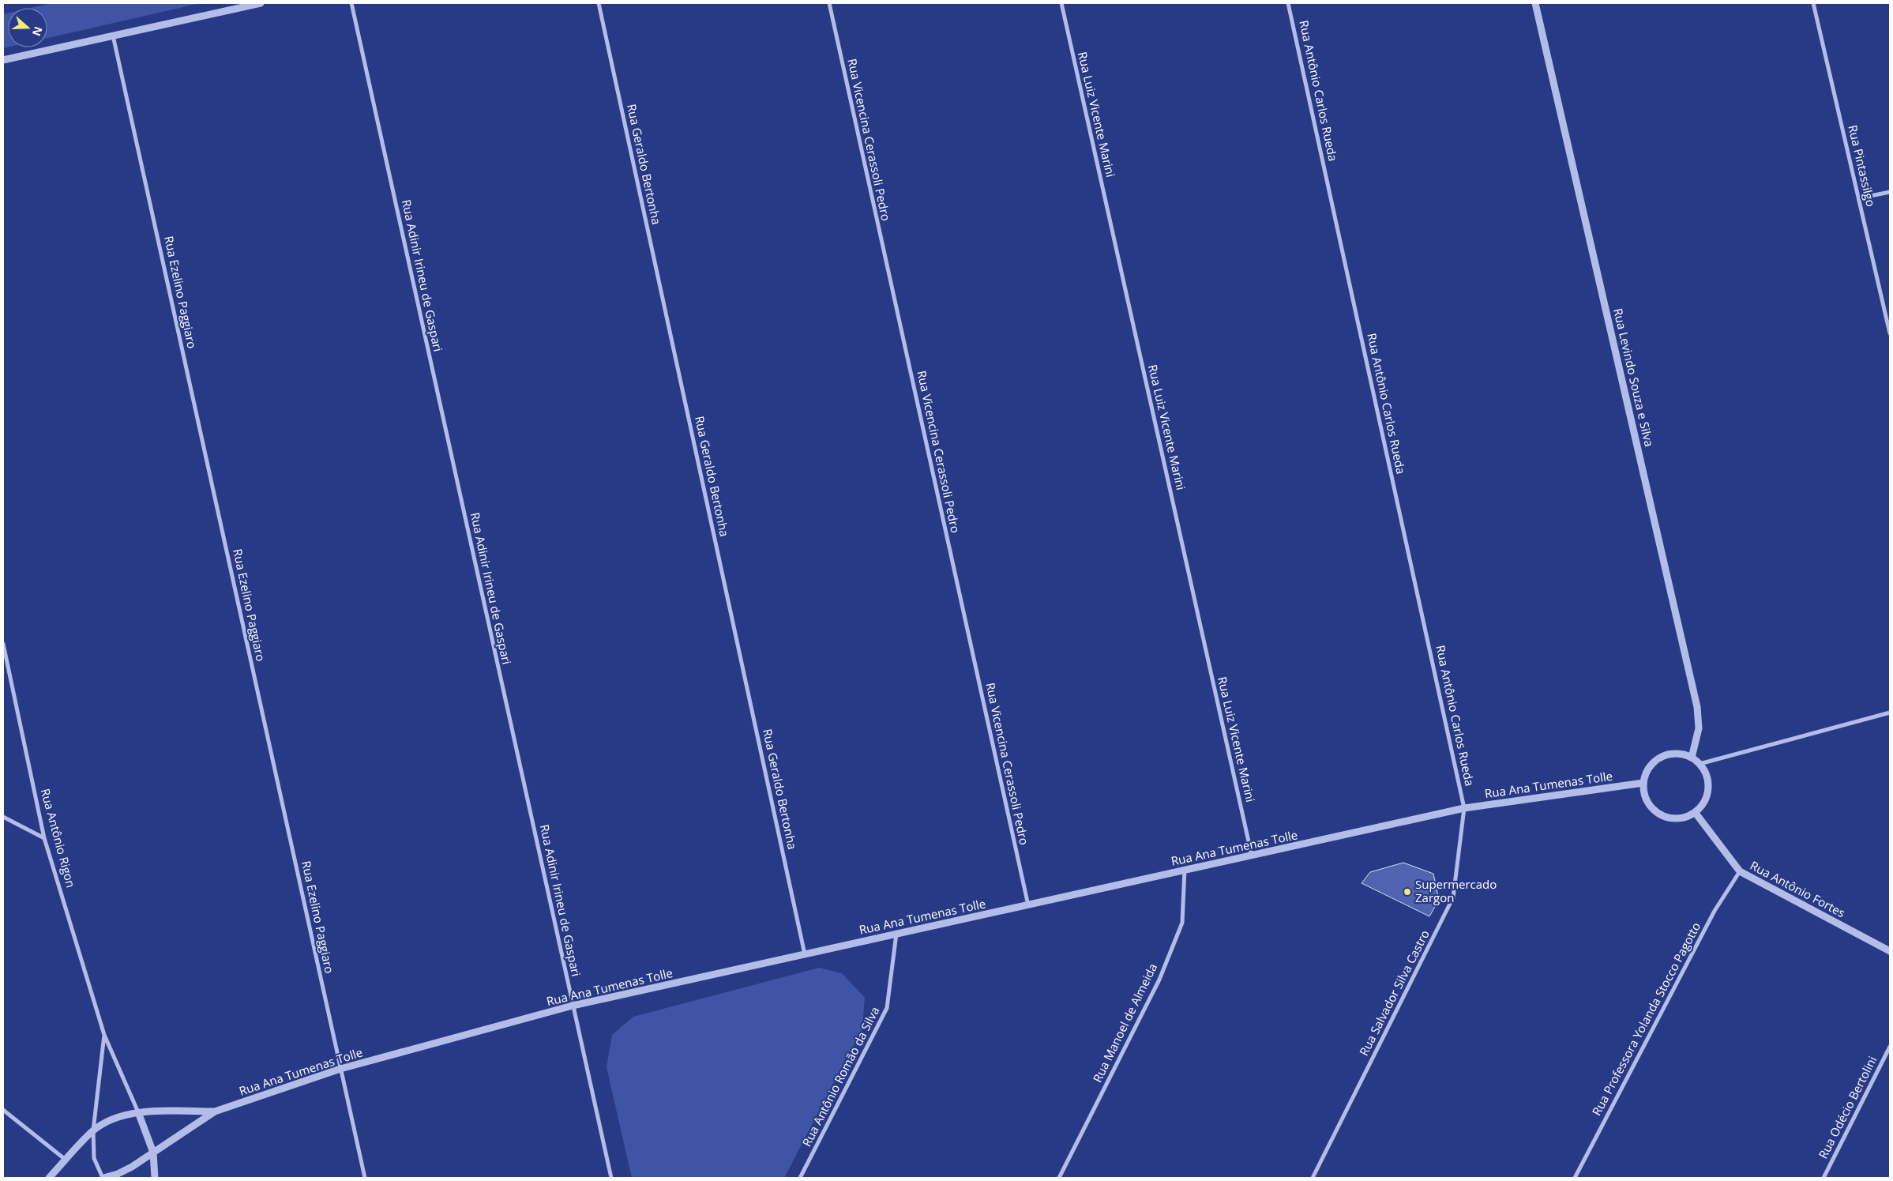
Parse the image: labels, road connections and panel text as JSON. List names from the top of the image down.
{
  "streets": {
    "street": [
      "Rua Antônio Carlos Rueda",
      "Rua Luiz Vicente Marini",
      "Rua Vicencina Cerassoli Pedro",
      "Rua Geraldo Bertonha",
      "Rua Pintassilgo",
      "Rua Adinir Irineu de Gaspari",
      "Rua Ezelino Paggiaro",
      "Rua Levindo Souza e Silva",
      "Rua Ana Tumenas Tolle",
      "Rua Antônio Rigon",
      "Rua Antônio Fortes",
      "Rua Salvador Silva Castro",
      "Rua Professora Yolanda Stocco Pagotto",
      "Rua Manoel de Almeida",
      "Rua Antônio Romão da Silva",
      "Rua Odécio Bertolini"
    ]
  },
  "crossings": [
    ["Rua Antônio Carlos Rueda", "Rua Ana Tumenas Tolle"],
    ["Rua Antônio Carlos Rueda", "Rua Salvador Silva Castro"],
    ["Rua Luiz Vicente Marini", "Rua Ana Tumenas Tolle"],
    ["Rua Vicencina Cerassoli Pedro", "Rua Ana Tumenas Tolle"],
    ["Rua Geraldo Bertonha", "Rua Ana Tumenas Tolle"],
    ["Rua Adinir Irineu de Gaspari", "Rua Ana Tumenas Tolle"],
    ["Rua Ezelino Paggiaro", "Rua Ana Tumenas Tolle"],
    ["Rua Levindo Souza e Silva", "Rua Ana Tumenas Tolle"],
    ["Rua Levindo Souza e Silva", "Rua Antônio Fortes"],
    ["Rua Ana Tumenas Tolle", "Rua Antônio Rigon"],
    ["Rua Ana Tumenas Tolle", "Rua Antônio Fortes"],
    ["Rua Ana Tumenas Tolle", "Rua Salvador Silva Castro"],
    ["Rua Ana Tumenas Tolle", "Rua Manoel de Almeida"],
    ["Rua Ana Tumenas Tolle", "Rua Antônio Romão da Silva"],
    ["Rua Antônio Fortes", "Rua Professora Yolanda Stocco Pagotto"]
  ],
  "places": ["Supermercado Zargon"],
  "north": "right"
}
